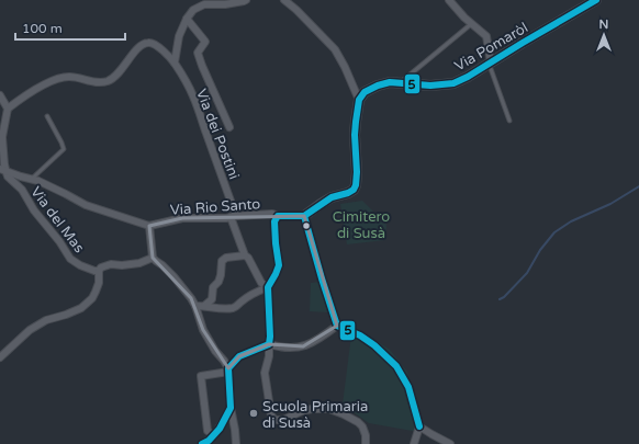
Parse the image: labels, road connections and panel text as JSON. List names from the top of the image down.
{
  "streets": {
    "street": [
      "Via Pomaròl",
      "Via dei Postini",
      "Via Rio Santo",
      "Via del Mas"
    ]
  },
  "crossings": [
    ["Via dei Postini", "Via Rio Santo"]
  ],
  "parks": ["Cimitero di Susà"],
  "places": ["Scuola Primaria di Susà"],
  "lines": ["transit line 5"],
  "scale_bar": "100 m",
  "north": "top"
}
